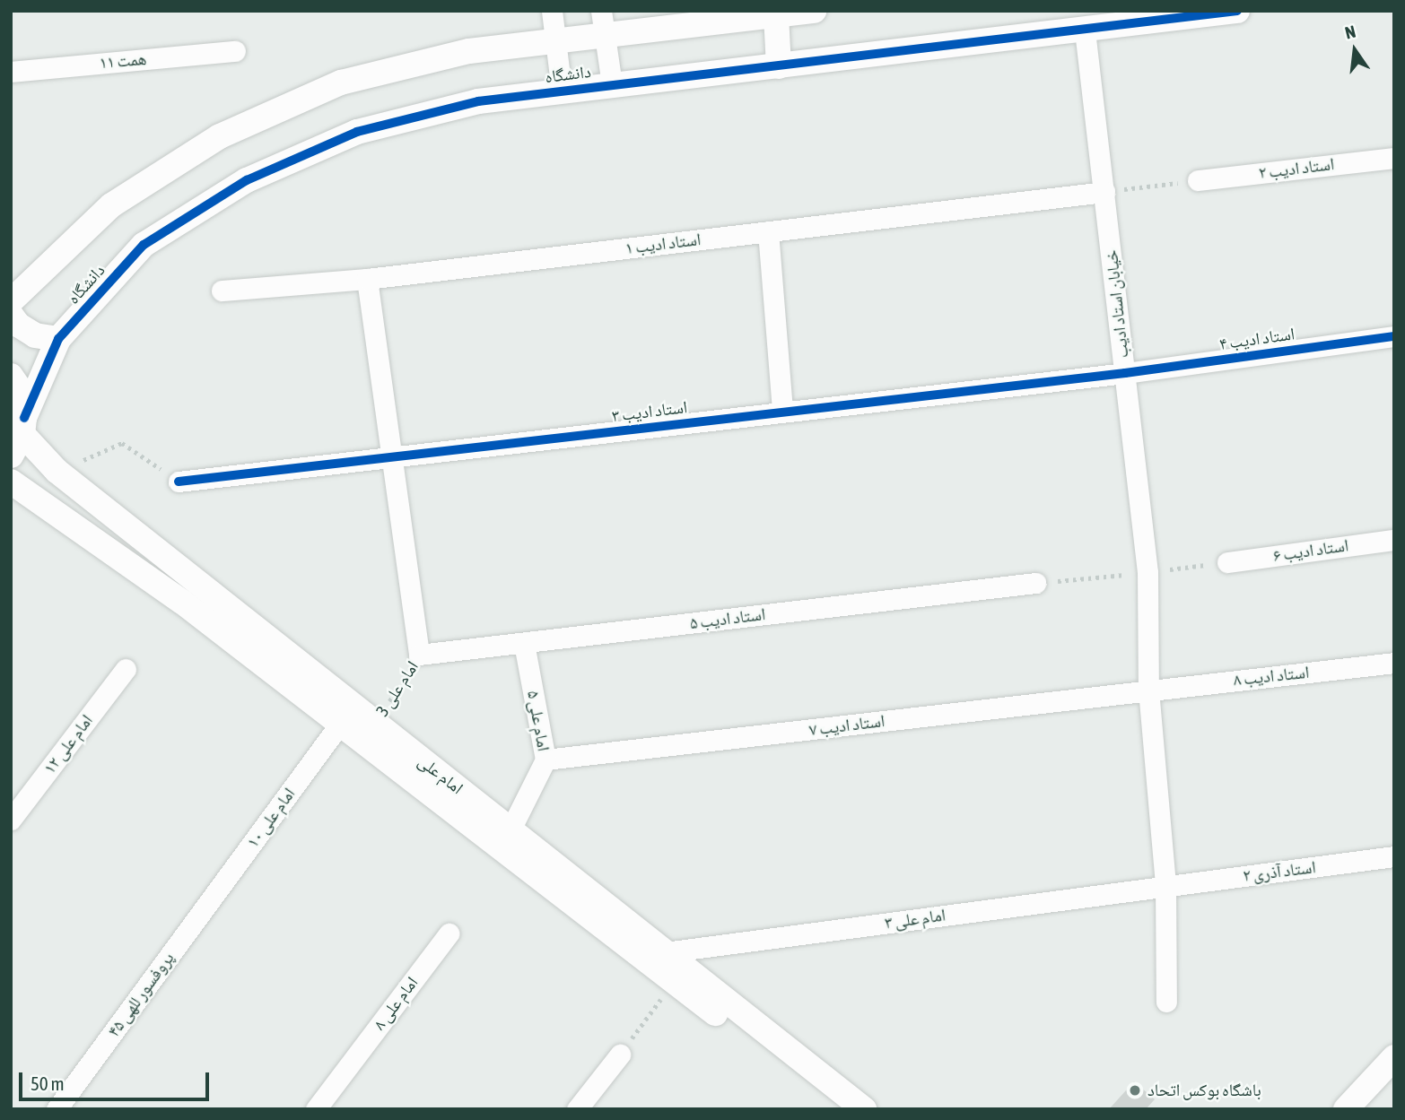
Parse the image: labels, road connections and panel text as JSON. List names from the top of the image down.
{
  "streets": {
    "street": [
      "همت ۱۱",
      "دانشگاه",
      "استاد ادیب ۲",
      "استاد ادیب ۱",
      "خیابان استاد ادیب",
      "استاد ادیب ۴",
      "استاد ادیب ۳",
      "استاد ادیب ۶",
      "استاد ادیب ۵",
      "استاد ادیب ۸",
      "امام علی ۵",
      "استاد ادیب ۷",
      "امام علی ۱۲",
      "امام علی",
      "امام علی ۱۰",
      "استاد آذری ۲",
      "امام علی ۳",
      "پروفسور للهی ۴۵",
      "امام علی ۸"
    ],
    "path": ["امام علی 3"]
  },
  "crossings": [
    ["دانشگاه", "خیابان استاد ادیب"],
    ["دانشگاه", "امام علی"],
    ["استاد ادیب ۱", "خیابان استاد ادیب"],
    ["خیابان استاد ادیب", "استاد ادیب ۴"],
    ["خیابان استاد ادیب", "استاد ادیب ۳"],
    ["خیابان استاد ادیب", "استاد ادیب ۸"],
    ["خیابان استاد ادیب", "استاد ادیب ۷"],
    ["خیابان استاد ادیب", "استاد آذری ۲"],
    ["خیابان استاد ادیب", "امام علی ۳"],
    ["استاد ادیب ۴", "استاد ادیب ۳"],
    ["استاد ادیب ۵", "امام علی 3"],
    ["استاد ادیب ۵", "امام علی ۵"],
    ["استاد ادیب ۸", "استاد ادیب ۷"],
    ["امام علی 3", "امام علی"],
    ["امام علی ۵", "استاد ادیب ۷"],
    ["امام علی ۵", "امام علی"],
    ["امام علی", "امام علی ۱۰"],
    ["امام علی", "امام علی ۳"],
    ["امام علی ۱۰", "پروفسور للهی ۴۵"],
    ["استاد آذری ۲", "امام علی ۳"]
  ],
  "places": ["باشگاه بوکس اتحاد"],
  "scale_bar": "50 m",
  "north": "top"
}
